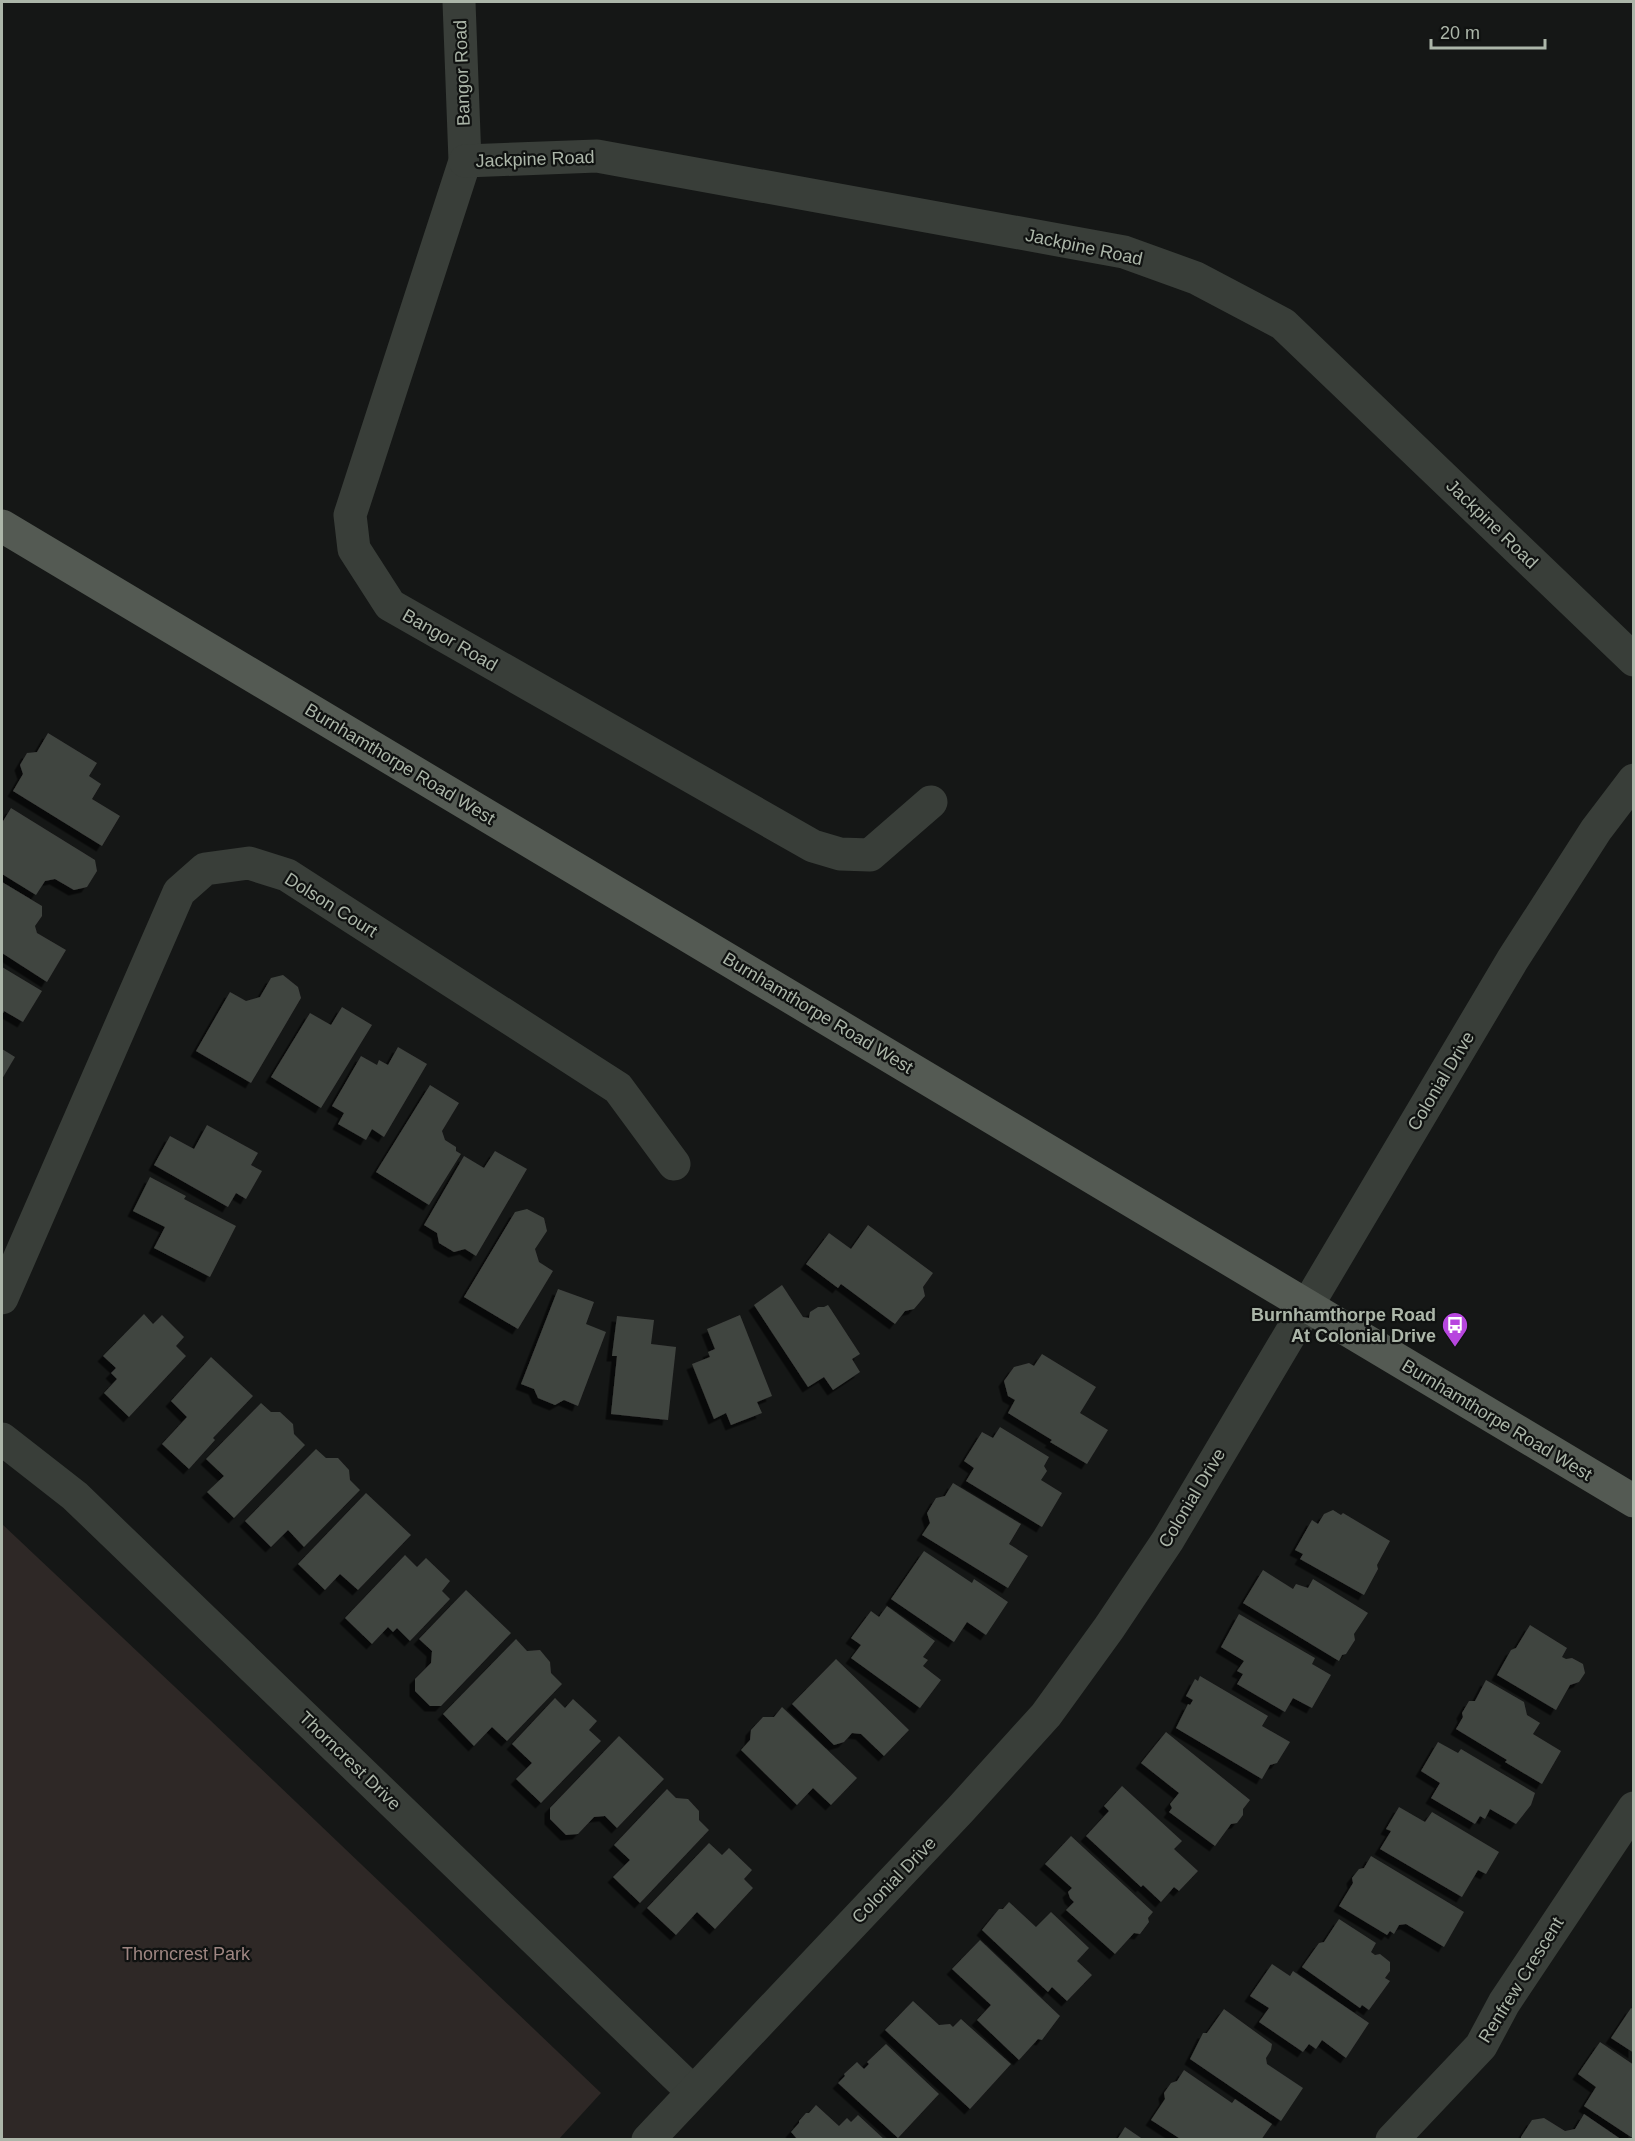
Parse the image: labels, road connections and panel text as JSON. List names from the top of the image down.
{
  "streets": {
    "main road": ["Burnhamthorpe Road West"],
    "street": [
      "Bangor Road",
      "Jackpine Road",
      "Dolson Court",
      "Colonial Drive",
      "Thorncrest Drive",
      "Renfrew Crescent"
    ]
  },
  "crossings": [
    ["Bangor Road", "Jackpine Road"],
    ["Burnhamthorpe Road West", "Colonial Drive"],
    ["Colonial Drive", "Thorncrest Drive"]
  ],
  "parks": ["Thorncrest Park"],
  "places": {
    "bus stop": ["Burnhamthorpe Road At Colonial Drive"]
  },
  "scale_bar": "20 m"
}
